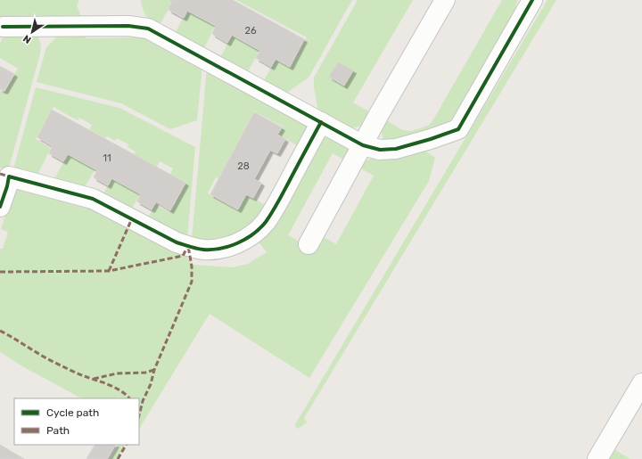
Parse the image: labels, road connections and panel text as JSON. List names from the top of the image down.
{
  "house_numbers": ["26", "11", "28"],
  "legend": ["Cycle path", "Path"],
  "north": "bottom left"
}
